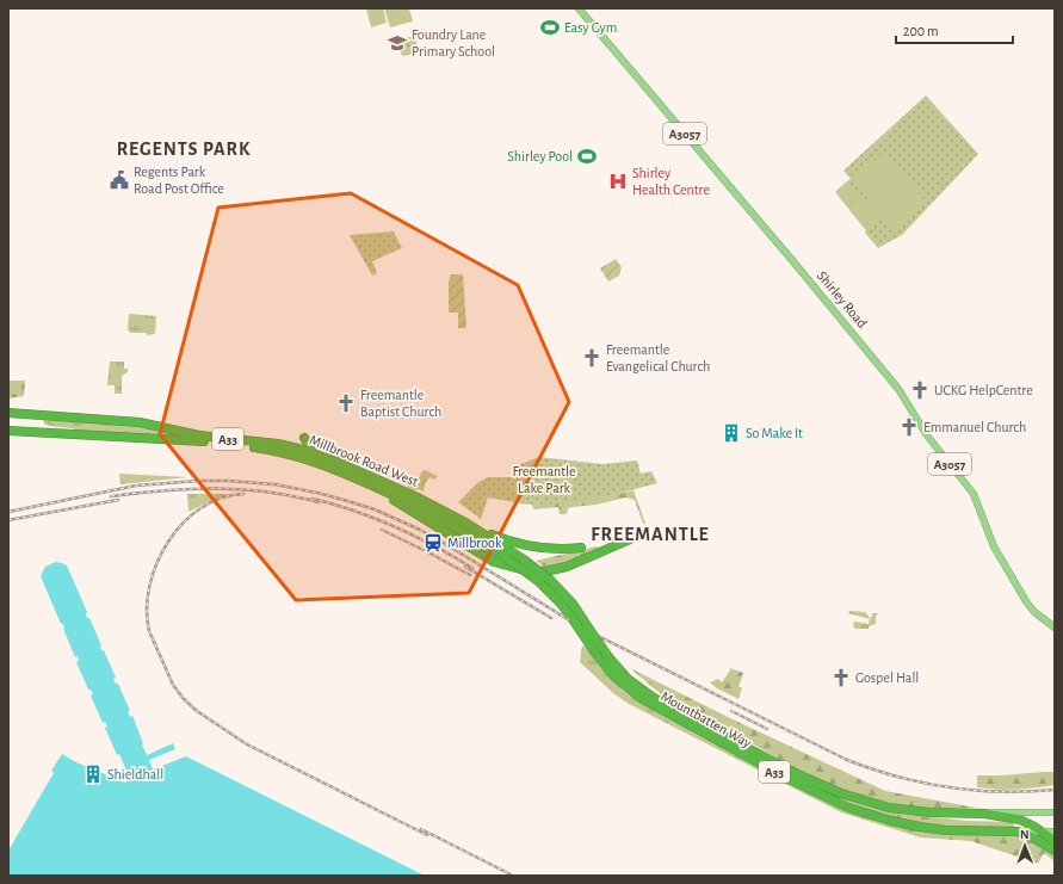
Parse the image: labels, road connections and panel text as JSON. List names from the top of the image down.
{
  "streets": {
    "highway": ["A33", "Millbrook Road West", "Mountbatten Way"],
    "main road": ["A3057", "Shirley Road"]
  },
  "crossings": [
    ["A33", "Mountbatten Way"],
    ["Millbrook Road West", "Mountbatten Way"]
  ],
  "districts": ["REGENTS PARK", "FREEMANTLE"],
  "parks": ["Freemantle Lake Park"],
  "places": {
    "sports": ["Easy Gym", "Shirley Pool"],
    "school or university": ["Foundry Lane Primary School"],
    "public building": ["Regents Park Road Post Office"],
    "hospital": ["Shirley Health Centre"],
    "church": [
      "Freemantle Evangelical Church",
      "UCKG HelpCentre",
      "Freemantle Baptist Church",
      "Emmanuel Church",
      "Gospel Hall"
    ],
    "building": ["So Make It", "Shieldhall"],
    "station": ["Millbrook"]
  },
  "scale_bar": "200 m",
  "north": "top"
}
